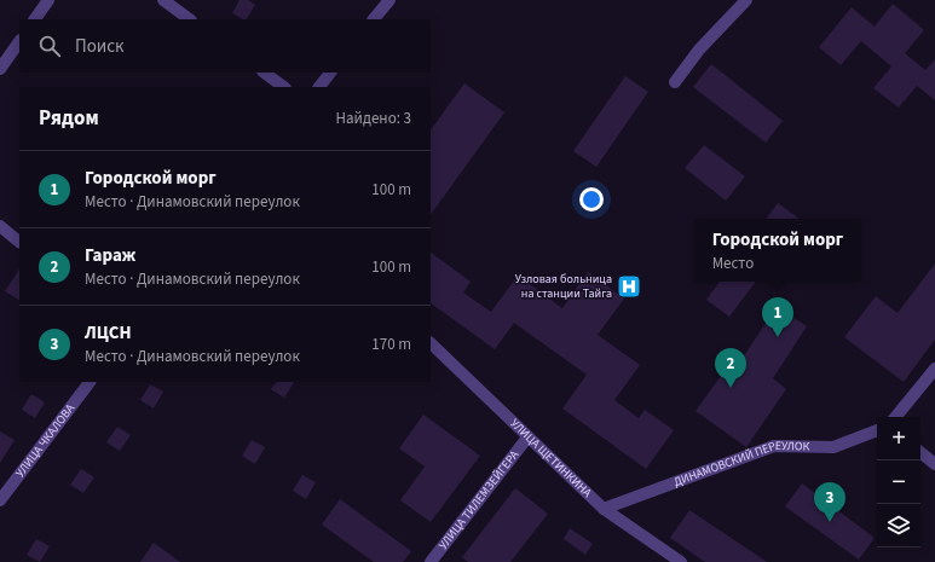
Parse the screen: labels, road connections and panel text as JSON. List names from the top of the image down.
{
  "streets": {
    "street": [
      "УЛИЦА ЧКАЛОВА",
      "УЛИЦА ЩЕТИНКИНА",
      "ДИНАМОВСКИЙ ПЕРЕУЛОК",
      "УЛИЦА ТИЛЕМЗЕЙГЕРА"
    ]
  },
  "crossings": [
    ["УЛИЦА ЩЕТИНКИНА", "ДИНАМОВСКИЙ ПЕРЕУЛОК"],
    ["УЛИЦА ЩЕТИНКИНА", "УЛИЦА ТИЛЕМЗЕЙГЕРА"]
  ],
  "places": {
    "hospital": ["Узловая больница на станции Тайга"]
  },
  "page": {
    "search": "Поиск",
    "heading": ["Рядом", "Найдено: 3"],
    "list": [
      {
        "mark": "1",
        "name": "Городской морг",
        "note": "Место · Динамовский переулок",
        "value": "100 m"
      },
      {
        "mark": "2",
        "name": "Гараж",
        "note": "Место · Динамовский переулок",
        "value": "100 m"
      },
      {
        "mark": "3",
        "name": "ЛЦСН",
        "note": "Место · Динамовский переулок",
        "value": "170 m"
      }
    ],
    "popup": ["Городской морг", "Место"],
    "pins": ["1", "2", "3"],
    "map_buttons": ["+", "−"]
  }
}
